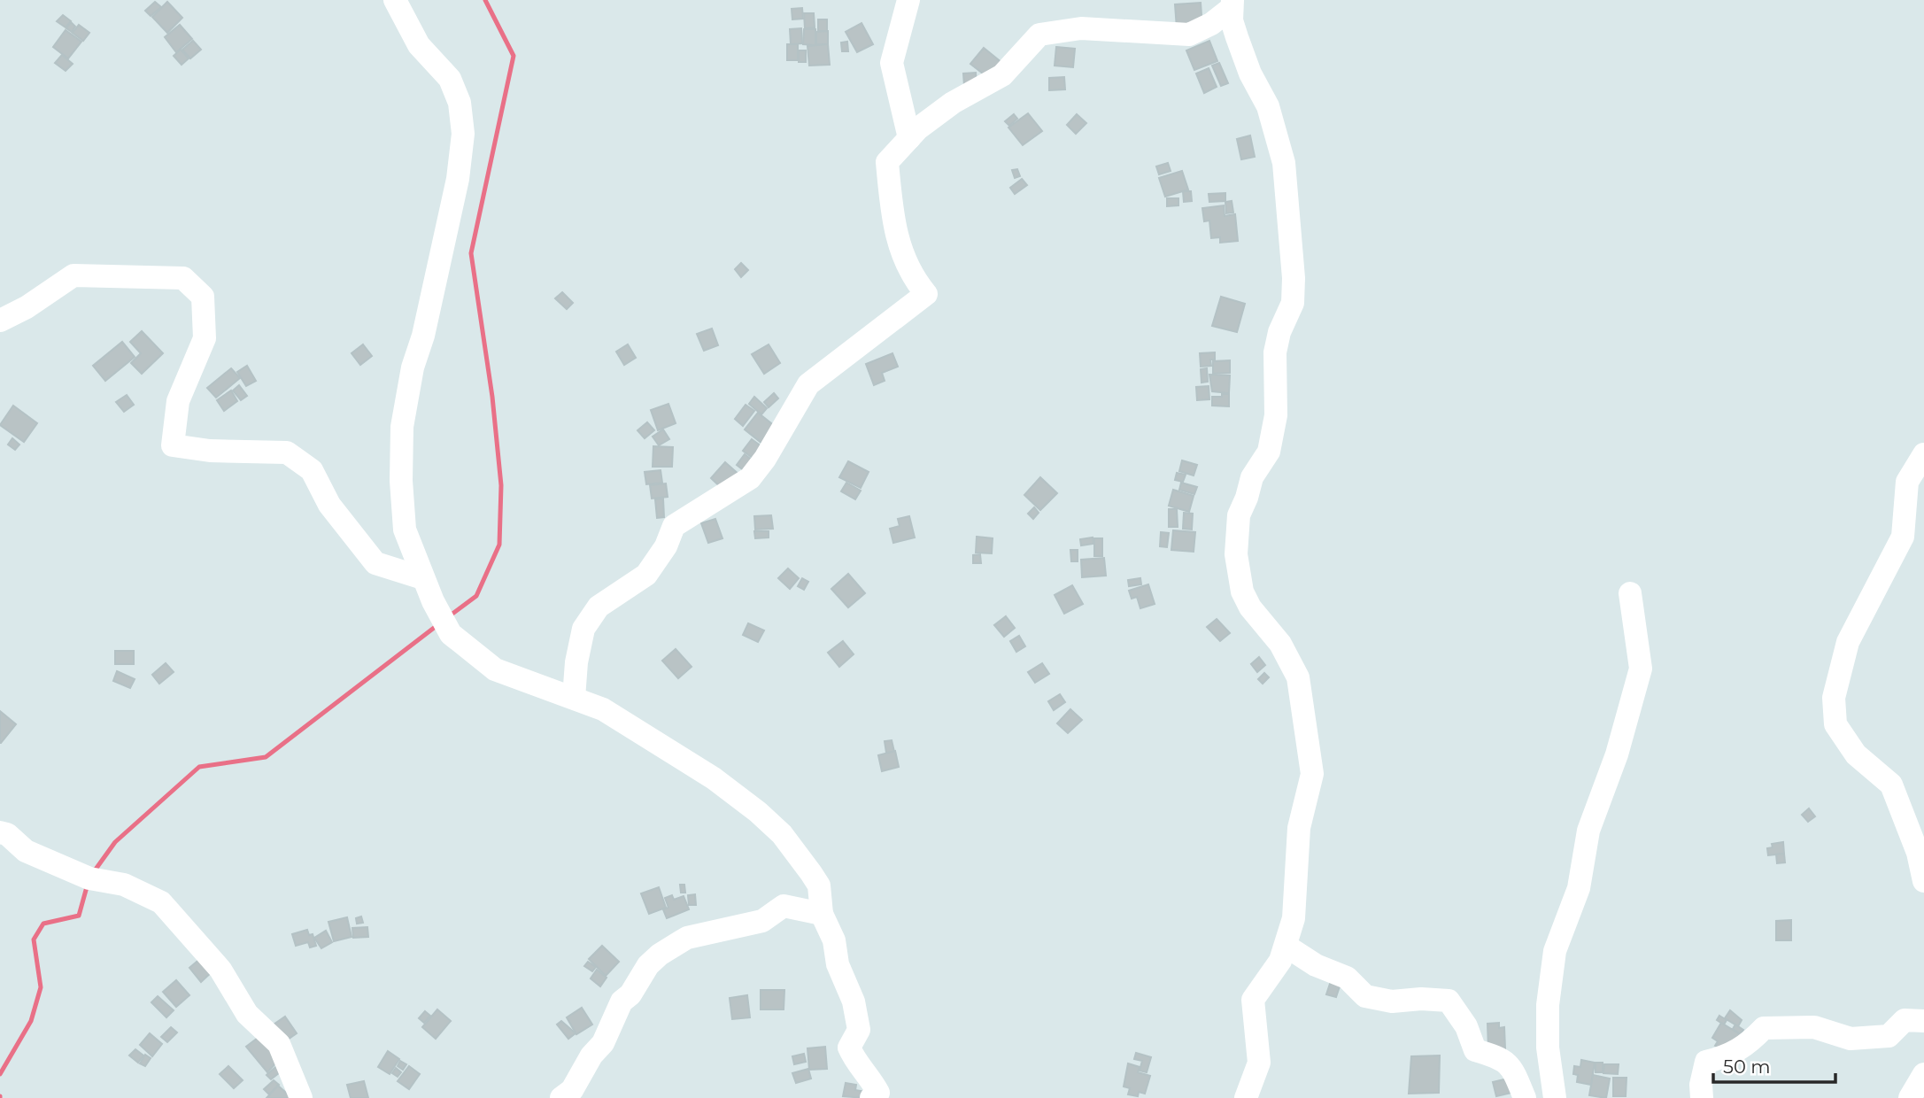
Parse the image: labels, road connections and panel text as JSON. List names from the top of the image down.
{
  "scale_bar": "50 m"
}
